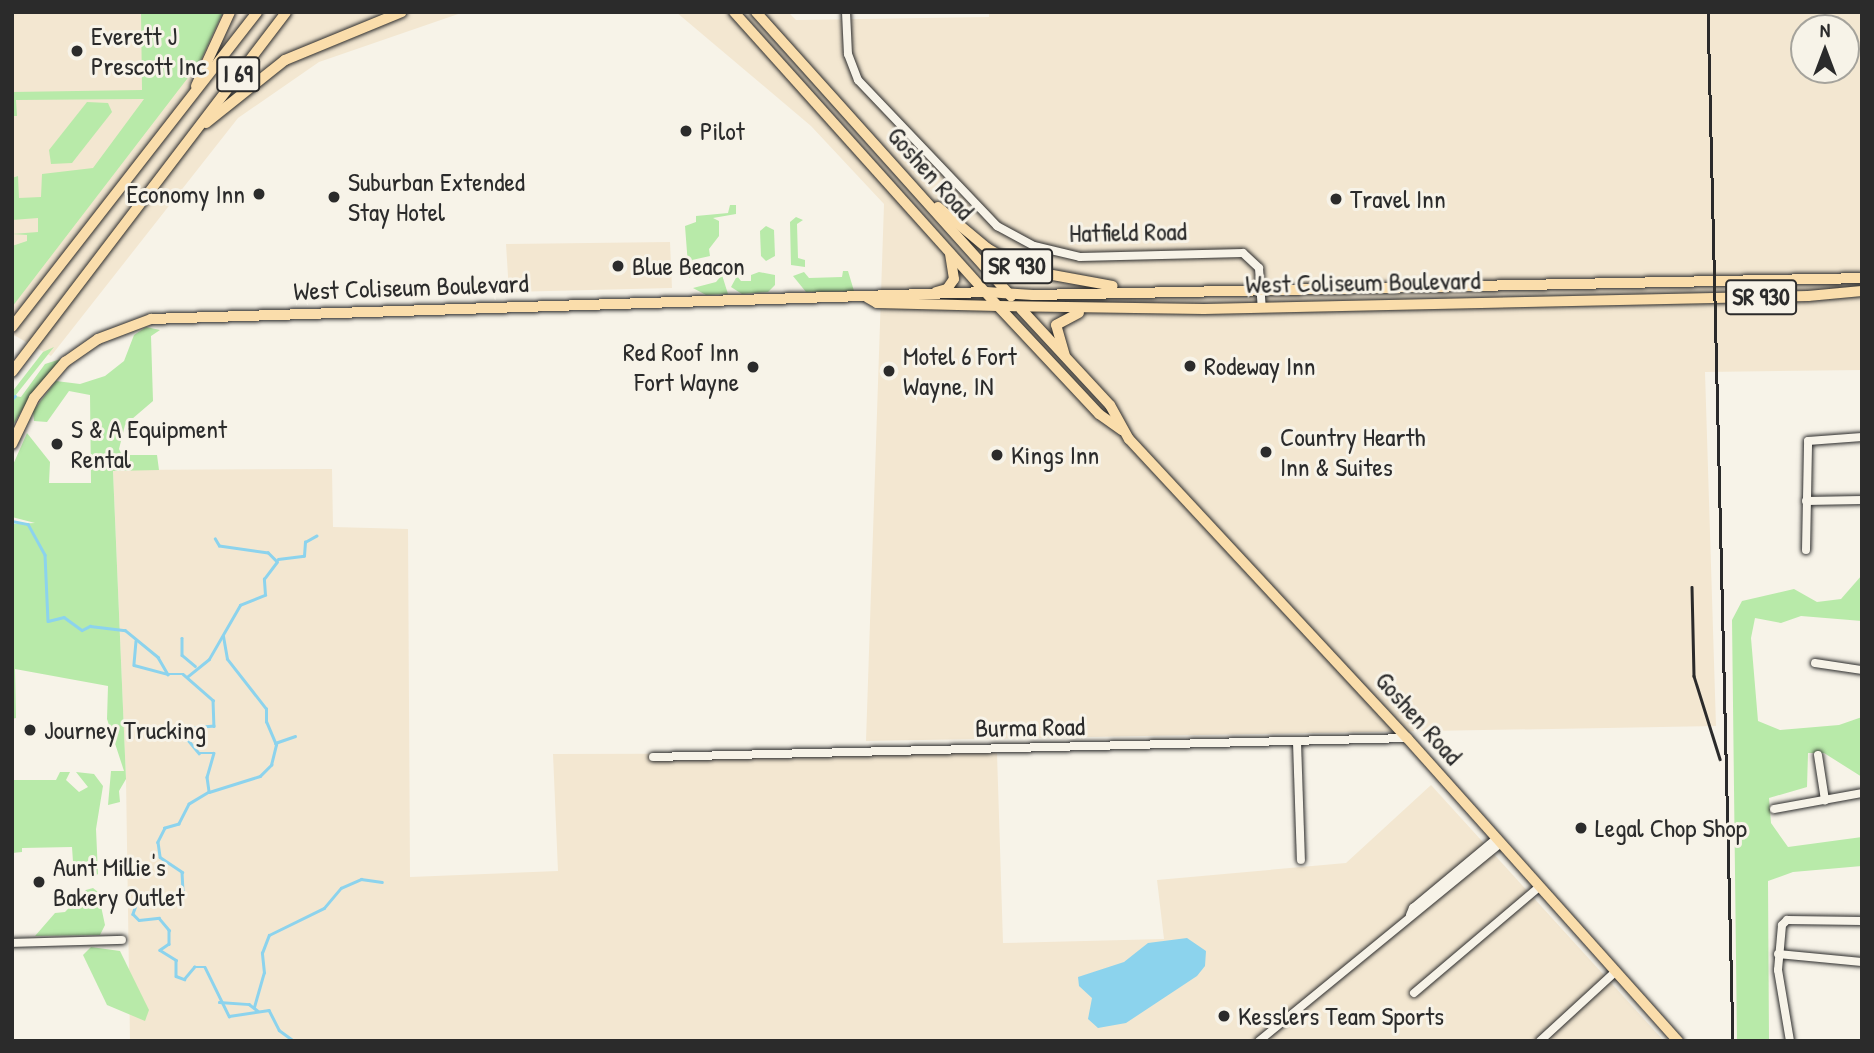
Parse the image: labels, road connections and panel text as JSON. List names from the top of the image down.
{
  "streets": {
    "highway": [
      "I 69",
      "Goshen Road",
      "SR 930",
      "West Coliseum Boulevard"
    ],
    "street": ["Hatfield Road", "Burma Road"]
  },
  "crossings": [
    ["Goshen Road", "SR 930"],
    ["Goshen Road", "West Coliseum Boulevard"],
    ["Goshen Road", "Burma Road"],
    ["Hatfield Road", "West Coliseum Boulevard"],
    ["SR 930", "West Coliseum Boulevard"]
  ],
  "places": [
    "Everett J Prescott Inc",
    "Pilot",
    "Economy Inn",
    "Suburban Extended Stay Hotel",
    "Travel Inn",
    "Blue Beacon",
    "Rodeway Inn",
    "Red Roof Inn Fort Wayne",
    "Motel 6 Fort Wayne, IN",
    "S & A Equipment Rental",
    "Country Hearth Inn & Suites",
    "Kings Inn",
    "Journey Trucking",
    "Legal Chop Shop",
    "Aunt Millie's Bakery Outlet",
    "Kesslers Team Sports"
  ],
  "north": "top"
}
